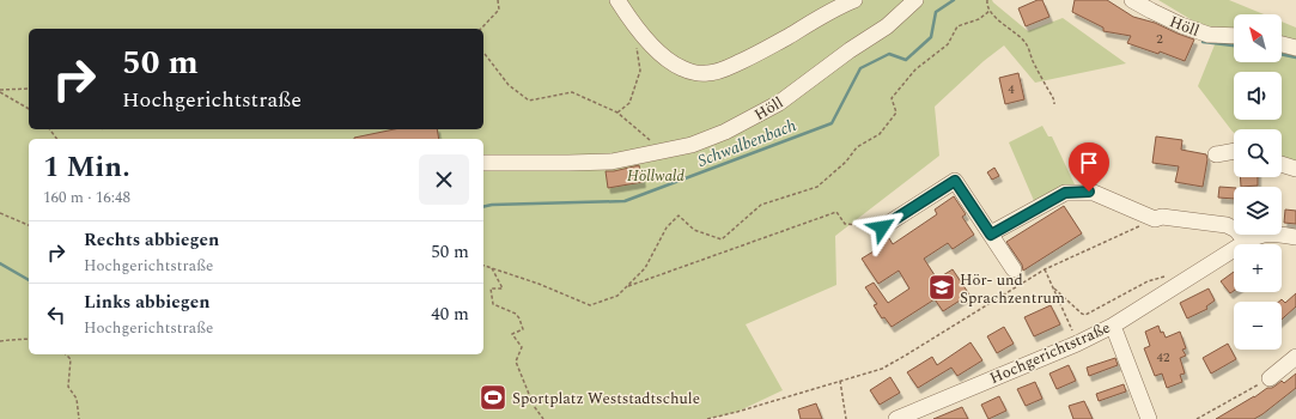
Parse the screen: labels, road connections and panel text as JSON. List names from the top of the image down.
{
  "streets": {
    "street": ["Höll", "Hochgerichtstraße"]
  },
  "water": ["Schwalbenbach"],
  "parks": ["Höllwald"],
  "places": {
    "school or university": ["Hör- und Sprachzentrum"],
    "sports": ["Sportplatz Weststadtschule"]
  },
  "house_numbers": ["2", "4", "42"],
  "north": "top left",
  "page": {
    "map_buttons": ["+", "−"],
    "turn": ["50 m", "Hochgerichtstraße"],
    "heading": ["1 Min.", "160 m · 16:48"],
    "list": [
      {
        "name": "Rechts abbiegen",
        "note": "Hochgerichtstraße",
        "value": "50 m"
      },
      {
        "name": "Links abbiegen",
        "note": "Hochgerichtstraße",
        "value": "40 m"
      }
    ]
  }
}
